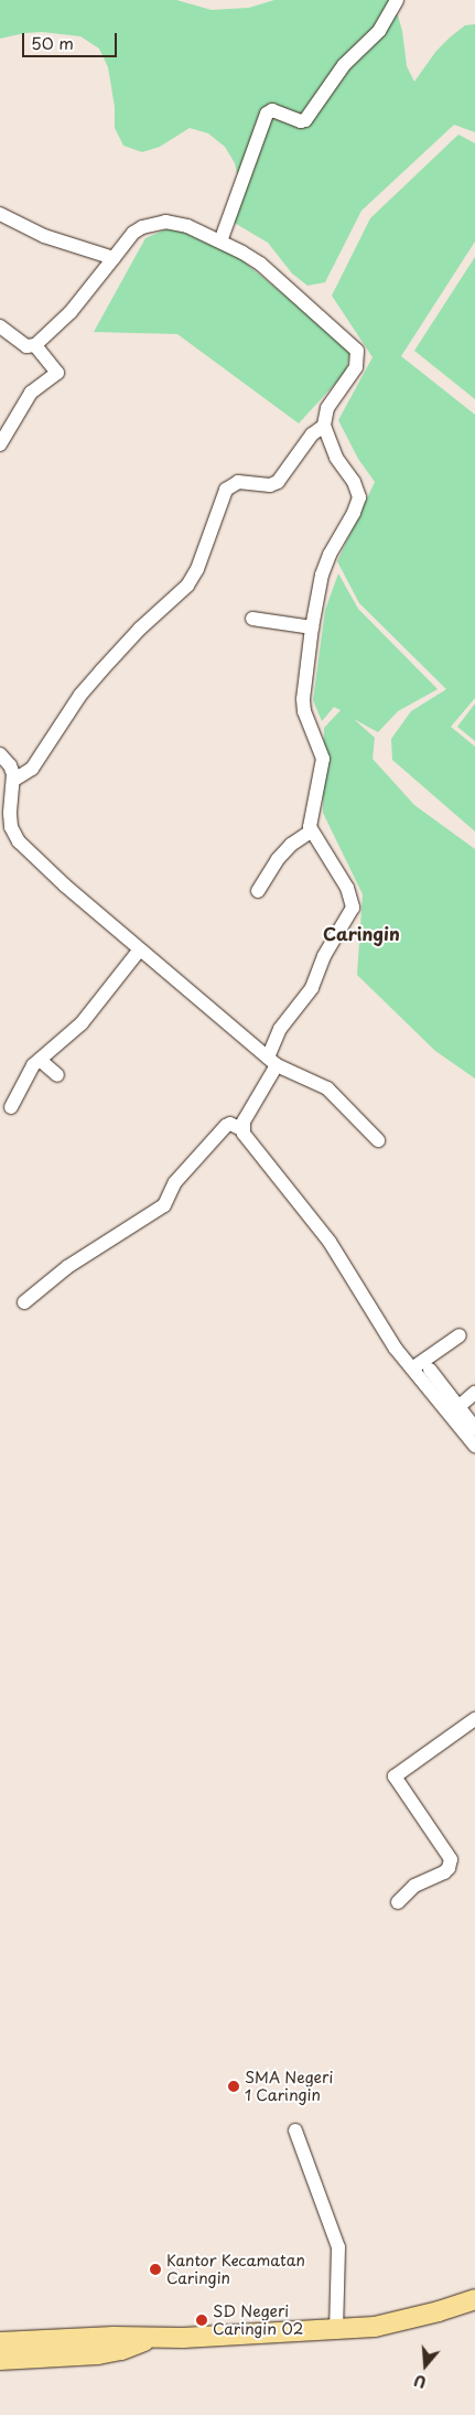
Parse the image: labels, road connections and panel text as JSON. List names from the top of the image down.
{
  "districts": ["Caringin"],
  "places": ["SMA Negeri 1 Caringin", "Kantor Kecamatan Caringin", "SD Negeri Caringin 02"],
  "scale_bar": "50 m",
  "north": "bottom"
}
